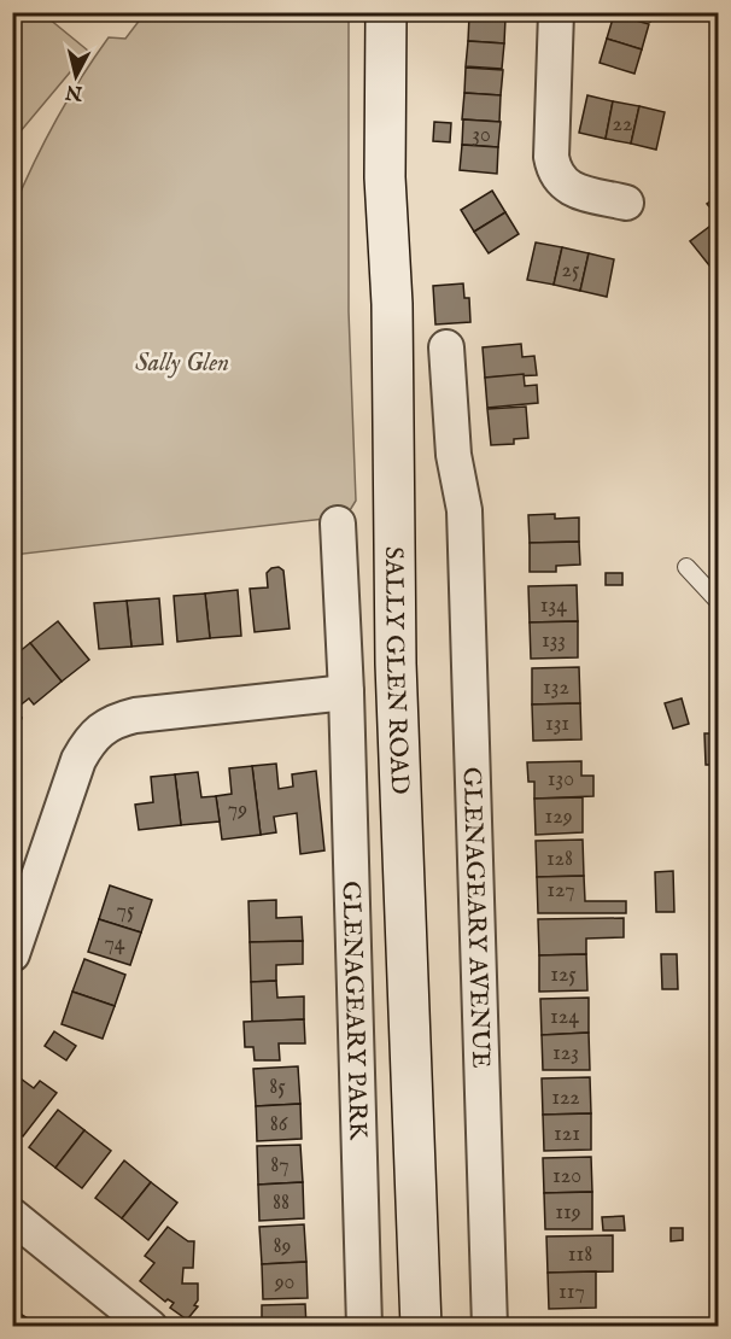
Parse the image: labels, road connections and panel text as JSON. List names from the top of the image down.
{
  "streets": {
    "main road": ["SALLY GLEN ROAD"],
    "street": ["GLENAGEARY AVENUE", "GLENAGEARY PARK"]
  },
  "parks": ["Sally Glen"],
  "house_numbers": [
    "22",
    "30",
    "25",
    "134",
    "133",
    "132",
    "131",
    "130",
    "79",
    "129",
    "128",
    "127",
    "75",
    "74",
    "125",
    "124",
    "123",
    "85",
    "122",
    "86",
    "121",
    "87",
    "120",
    "88",
    "119",
    "89",
    "118",
    "90",
    "117"
  ],
  "north": "bottom"
}
